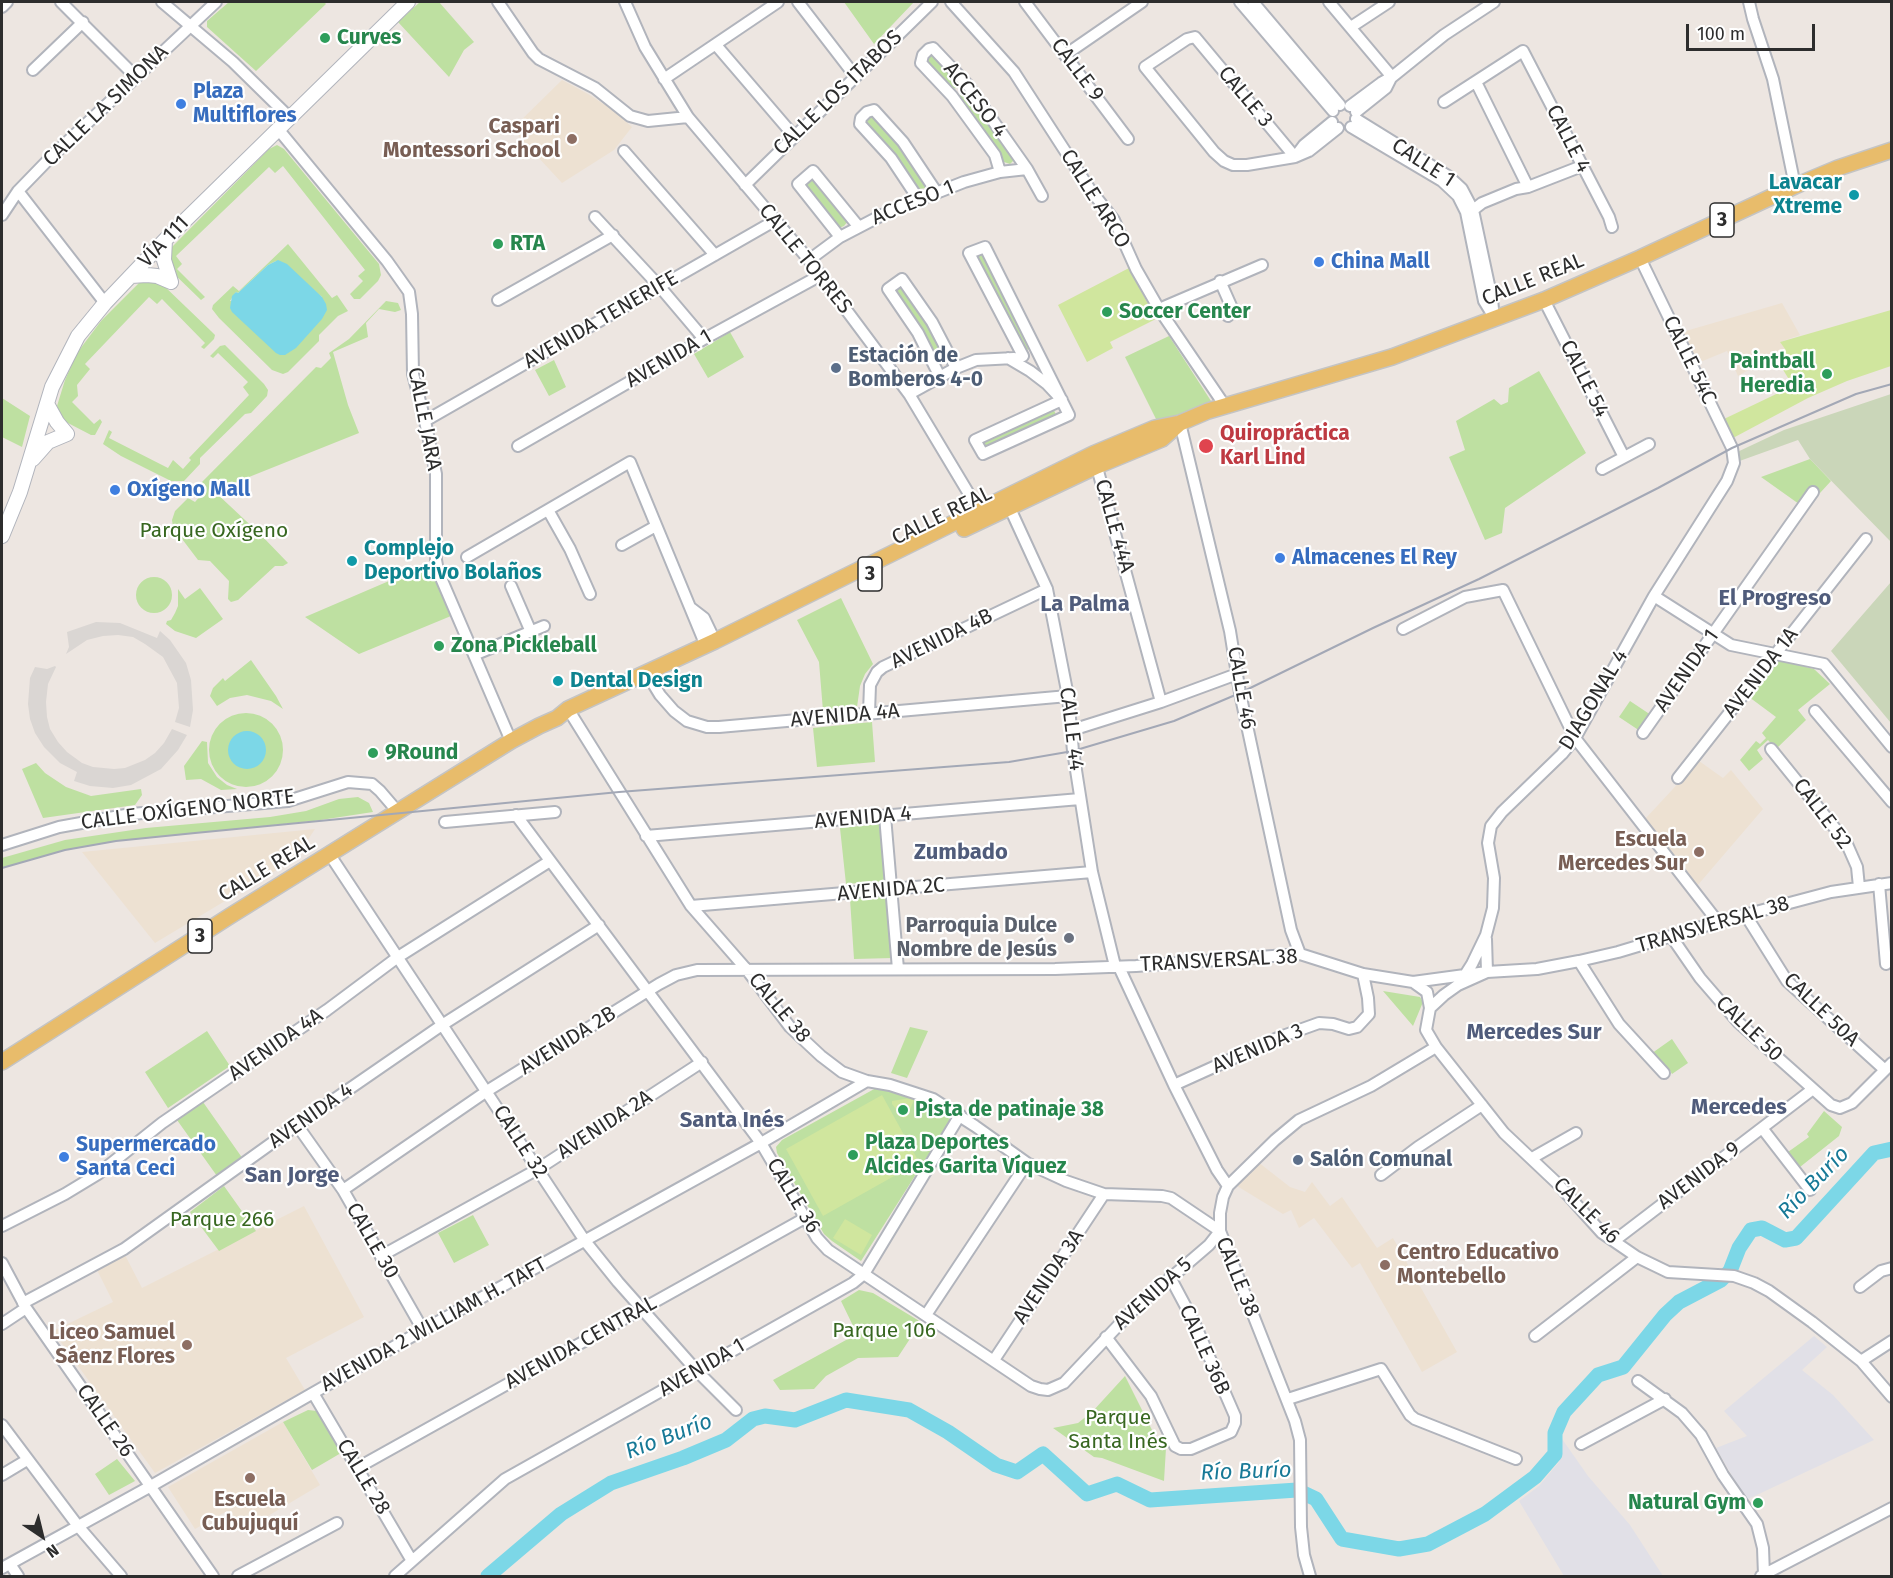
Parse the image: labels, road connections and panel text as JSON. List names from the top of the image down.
{
  "streets": {
    "main road": ["3", "VÍA 111", "CALLE REAL"],
    "street": [
      "CALLE 9",
      "CALLE LOS ITABOS",
      "CALLE 3",
      "ACCESO 4",
      "CALLE LA SIMONA",
      "CALLE 4",
      "CALLE 1",
      "CALLE ARCO",
      "ACCESO 1",
      "CALLE TORRES",
      "AVENIDA TENERIFE",
      "AVENIDA 1",
      "CALLE 54C",
      "CALLE 54",
      "CALLE JARA",
      "CALLE 44A",
      "AVENIDA 4B",
      "AVENIDA 1A",
      "CALLE 46",
      "DIAGONAL 4",
      "AVENIDA 4A",
      "CALLE 44",
      "CALLE OXÍGENO NORTE",
      "CALLE 52",
      "AVENIDA 4",
      "AVENIDA 2C",
      "TRANSVERSAL 38",
      "CALLE 38",
      "CALLE 50A",
      "CALLE 50",
      "AVENIDA 2B",
      "AVENIDA 3",
      "AVENIDA 2A",
      "CALLE 32",
      "AVENIDA 9",
      "CALLE 36",
      "CALLE 30",
      "AVENIDA 3A",
      "AVENIDA 5",
      "AVENIDA 2 WILLIAM H. TAFT",
      "AVENIDA CENTRAL",
      "CALLE 36B",
      "CALLE 26",
      "CALLE 28"
    ]
  },
  "crossings": [
    ["CALLE LOS ITABOS", "CALLE TORRES"],
    ["ACCESO 4", "ACCESO 1"],
    ["CALLE 1", "CALLE REAL"],
    ["CALLE ARCO", "CALLE REAL"],
    ["ACCESO 1", "CALLE TORRES"],
    ["VÍA 111", "CALLE JARA"],
    ["CALLE TORRES", "CALLE REAL"],
    ["CALLE TORRES", "AVENIDA TENERIFE"],
    ["CALLE TORRES", "AVENIDA 1"],
    ["CALLE REAL", "CALLE 54C"],
    ["CALLE REAL", "CALLE 54"],
    ["CALLE REAL", "CALLE JARA"],
    ["CALLE REAL", "CALLE 44A"],
    ["CALLE REAL", "CALLE 46"],
    ["CALLE REAL", "AVENIDA 4A"],
    ["CALLE REAL", "CALLE 44"],
    ["CALLE REAL", "CALLE OXÍGENO NORTE"],
    ["CALLE REAL", "CALLE 38"],
    ["CALLE REAL", "CALLE 32"],
    ["AVENIDA TENERIFE", "CALLE JARA"],
    ["AVENIDA 1", "CALLE 38"],
    ["AVENIDA 1", "CALLE 32"],
    ["AVENIDA 1", "CALLE 36"],
    ["AVENIDA 1", "CALLE 28"],
    ["CALLE 54C", "DIAGONAL 4"],
    ["AVENIDA 4B", "AVENIDA 4A"],
    ["AVENIDA 4B", "CALLE 44"],
    ["CALLE 46", "TRANSVERSAL 38"],
    ["CALLE 46", "AVENIDA 9"],
    ["DIAGONAL 4", "TRANSVERSAL 38"],
    ["AVENIDA 4A", "CALLE 44"],
    ["AVENIDA 4A", "CALLE 32"],
    ["AVENIDA 4A", "CALLE 36"],
    ["CALLE 44", "AVENIDA 4"],
    ["CALLE 44", "AVENIDA 2C"],
    ["CALLE 44", "TRANSVERSAL 38"],
    ["CALLE 44", "AVENIDA 3"],
    ["CALLE 52", "TRANSVERSAL 38"],
    ["AVENIDA 4", "CALLE 38"],
    ["AVENIDA 4", "CALLE 32"],
    ["AVENIDA 4", "CALLE 36"],
    ["AVENIDA 4", "CALLE 30"],
    ["AVENIDA 4", "CALLE 26"],
    ["AVENIDA 2C", "CALLE 38"],
    ["TRANSVERSAL 38", "CALLE 38"],
    ["TRANSVERSAL 38", "CALLE 50A"],
    ["TRANSVERSAL 38", "CALLE 50"],
    ["TRANSVERSAL 38", "AVENIDA 2B"],
    ["TRANSVERSAL 38", "AVENIDA 3"],
    ["CALLE 38", "AVENIDA 2B"],
    ["CALLE 38", "AVENIDA 3A"],
    ["CALLE 38", "AVENIDA 5"],
    ["CALLE 38", "AVENIDA 2 WILLIAM H. TAFT"],
    ["CALLE 50A", "CALLE 50"],
    ["CALLE 50", "AVENIDA 9"],
    ["AVENIDA 2B", "CALLE 32"],
    ["AVENIDA 2B", "CALLE 36"],
    ["AVENIDA 2B", "CALLE 30"],
    ["AVENIDA 2A", "CALLE 32"],
    ["AVENIDA 2A", "CALLE 36"],
    ["AVENIDA 2A", "CALLE 30"],
    ["CALLE 32", "AVENIDA 2 WILLIAM H. TAFT"],
    ["CALLE 32", "AVENIDA CENTRAL"],
    ["CALLE 36", "AVENIDA 3A"],
    ["CALLE 36", "AVENIDA 5"],
    ["CALLE 36", "AVENIDA 2 WILLIAM H. TAFT"],
    ["CALLE 36", "AVENIDA CENTRAL"],
    ["CALLE 30", "AVENIDA 2 WILLIAM H. TAFT"],
    ["AVENIDA 5", "CALLE 36B"],
    ["AVENIDA 2 WILLIAM H. TAFT", "CALLE 26"],
    ["AVENIDA 2 WILLIAM H. TAFT", "CALLE 28"],
    ["AVENIDA CENTRAL", "CALLE 28"]
  ],
  "districts": [
    "El Progreso",
    "La Palma",
    "Zumbado",
    "Mercedes Sur",
    "Mercedes",
    "Santa Inés",
    "San Jorge"
  ],
  "water": ["Río Burío"],
  "parks": [
    "Parque Oxígeno",
    "Parque 266",
    "Parque 106",
    "Parque Santa Inés"
  ],
  "places": [
    "Curves",
    "Plaza Multiflores",
    "Caspari Montessori School",
    "Lavacar Xtreme",
    "RTA",
    "China Mall",
    "Soccer Center",
    "Estación de Bomberos 4-0",
    "Paintball Heredia",
    "Quiropráctica Karl Lind",
    "Oxígeno Mall",
    "Almacenes El Rey",
    "Complejo Deportivo Bolaños",
    "Zona Pickleball",
    "Dental Design",
    "9Round",
    "Escuela Mercedes Sur",
    "Parroquia Dulce Nombre de Jesús",
    "Pista de patinaje 38",
    "Plaza Deportes Alcides Garita Víquez",
    "Supermercado Santa Ceci",
    "Salón Comunal",
    "Centro Educativo Montebello",
    "Liceo Samuel Sáenz Flores",
    "Escuela Cubujuquí",
    "Natural Gym"
  ],
  "scale_bar": "100 m",
  "north": "bottom right"
}
